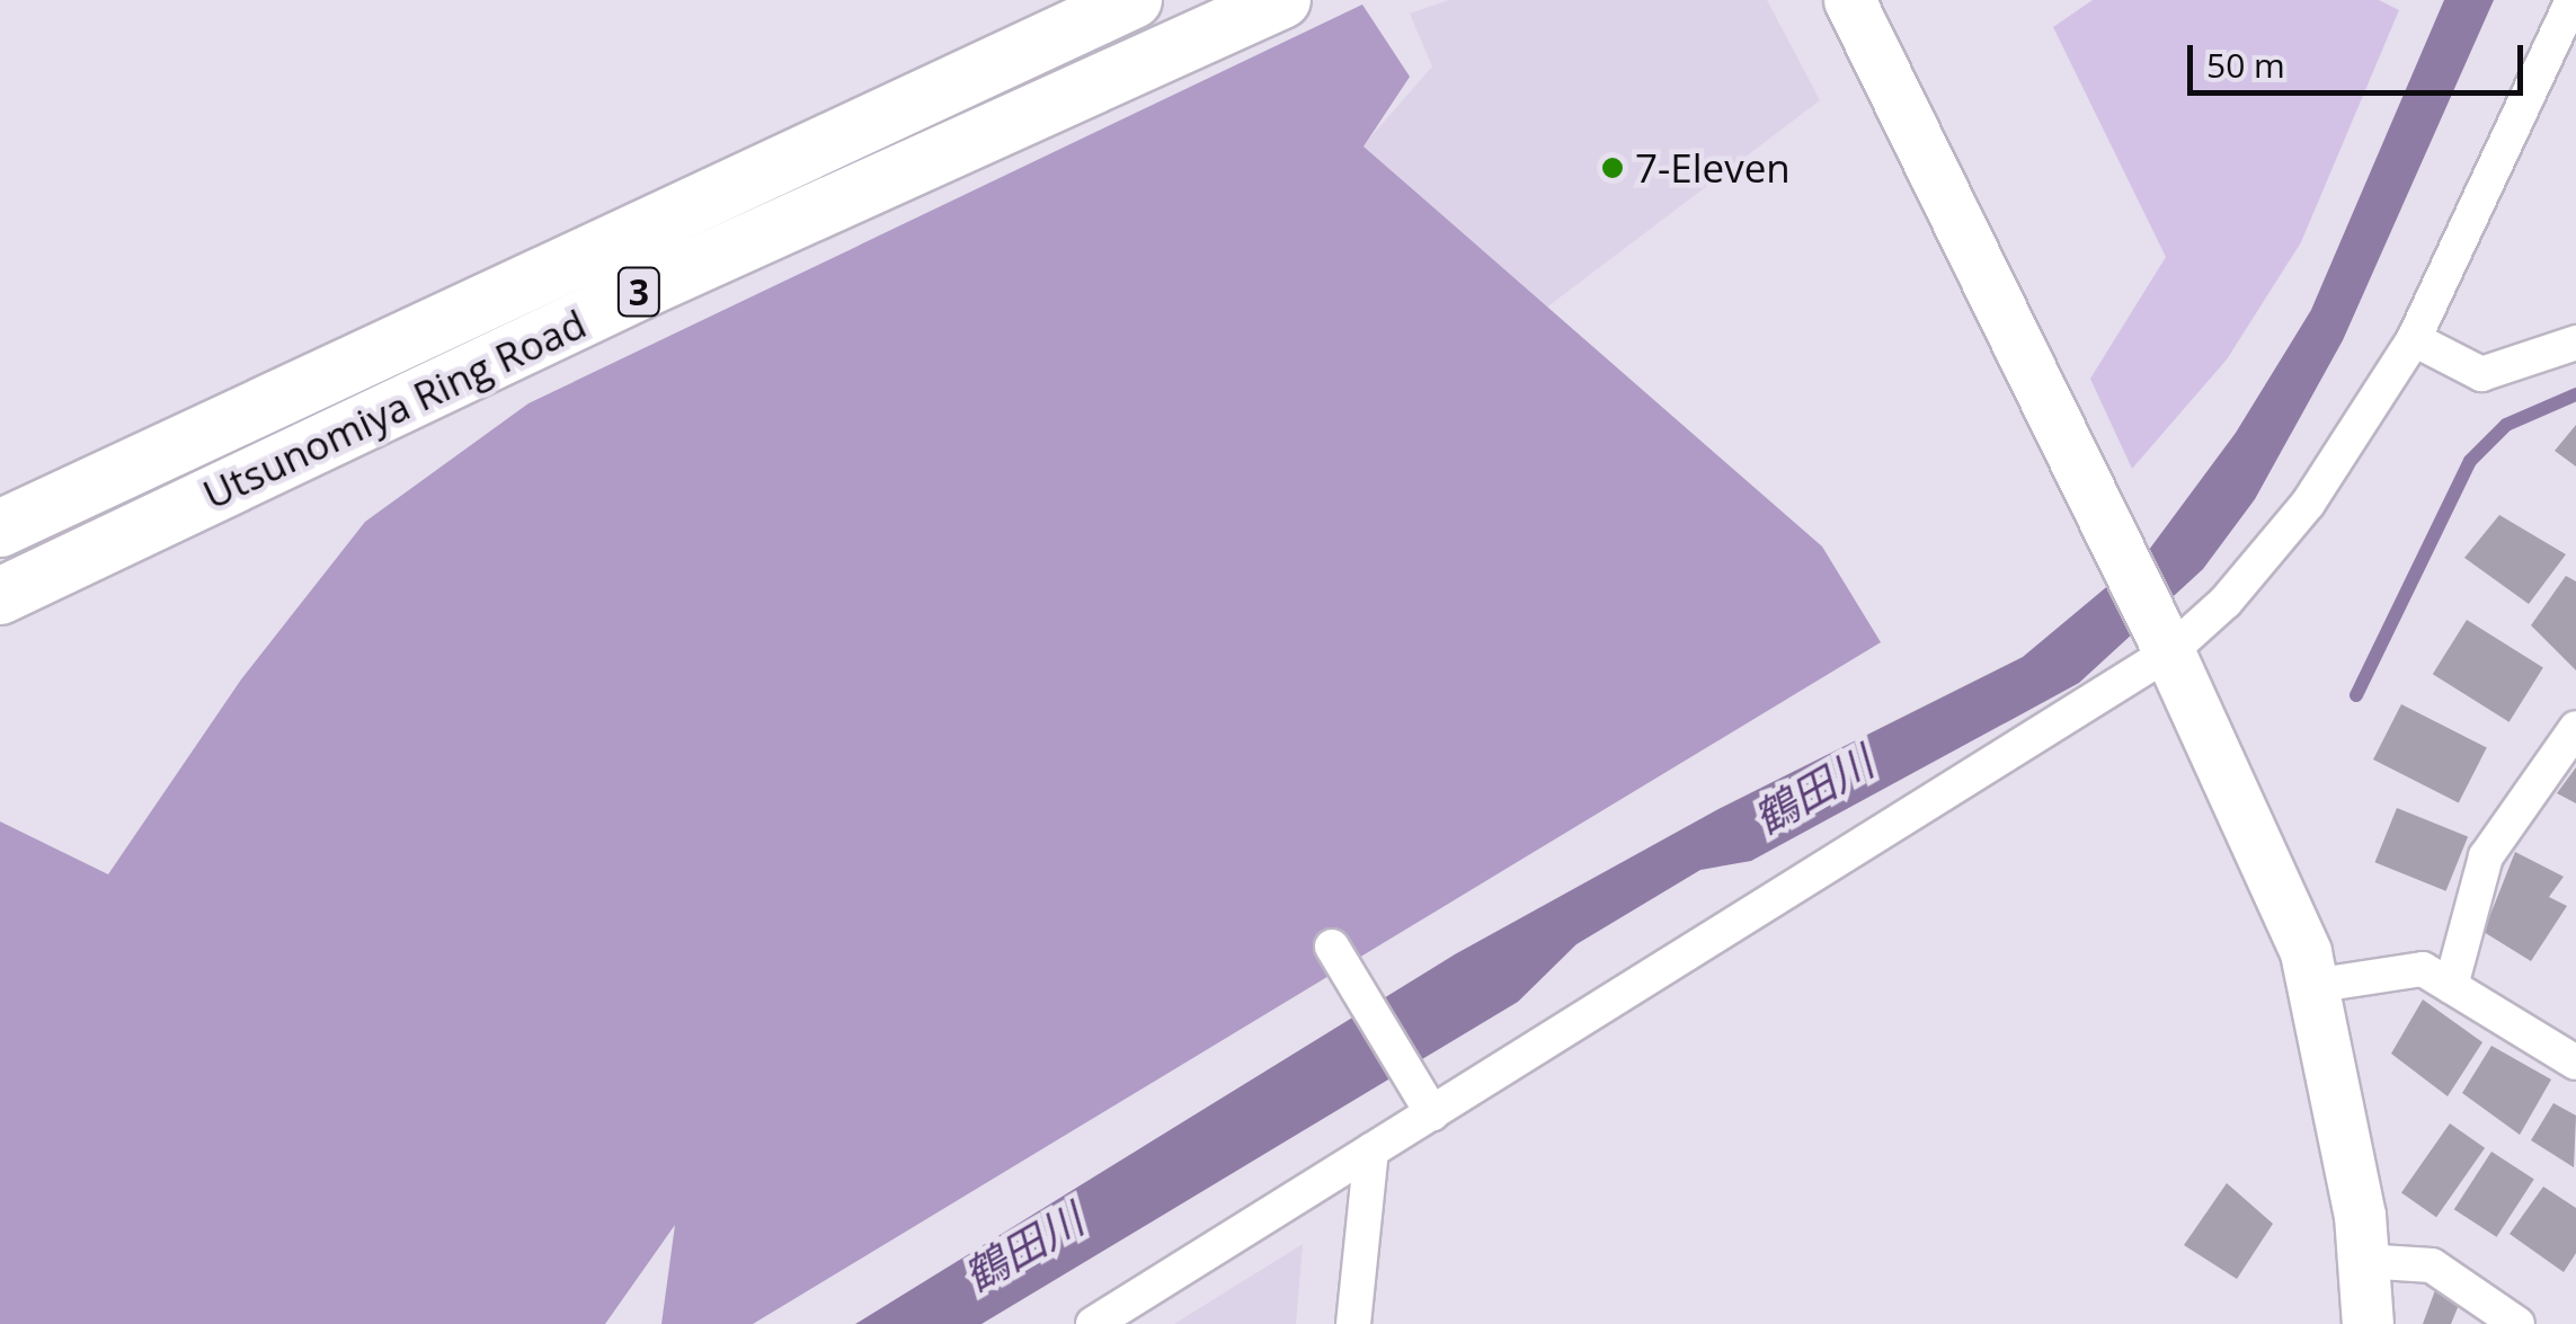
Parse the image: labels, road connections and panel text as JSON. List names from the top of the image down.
{
  "streets": {
    "main road": ["3", "Utsunomiya Ring Road"]
  },
  "water": ["鶴田川"],
  "places": ["7-Eleven"],
  "scale_bar": "50 m"
}
